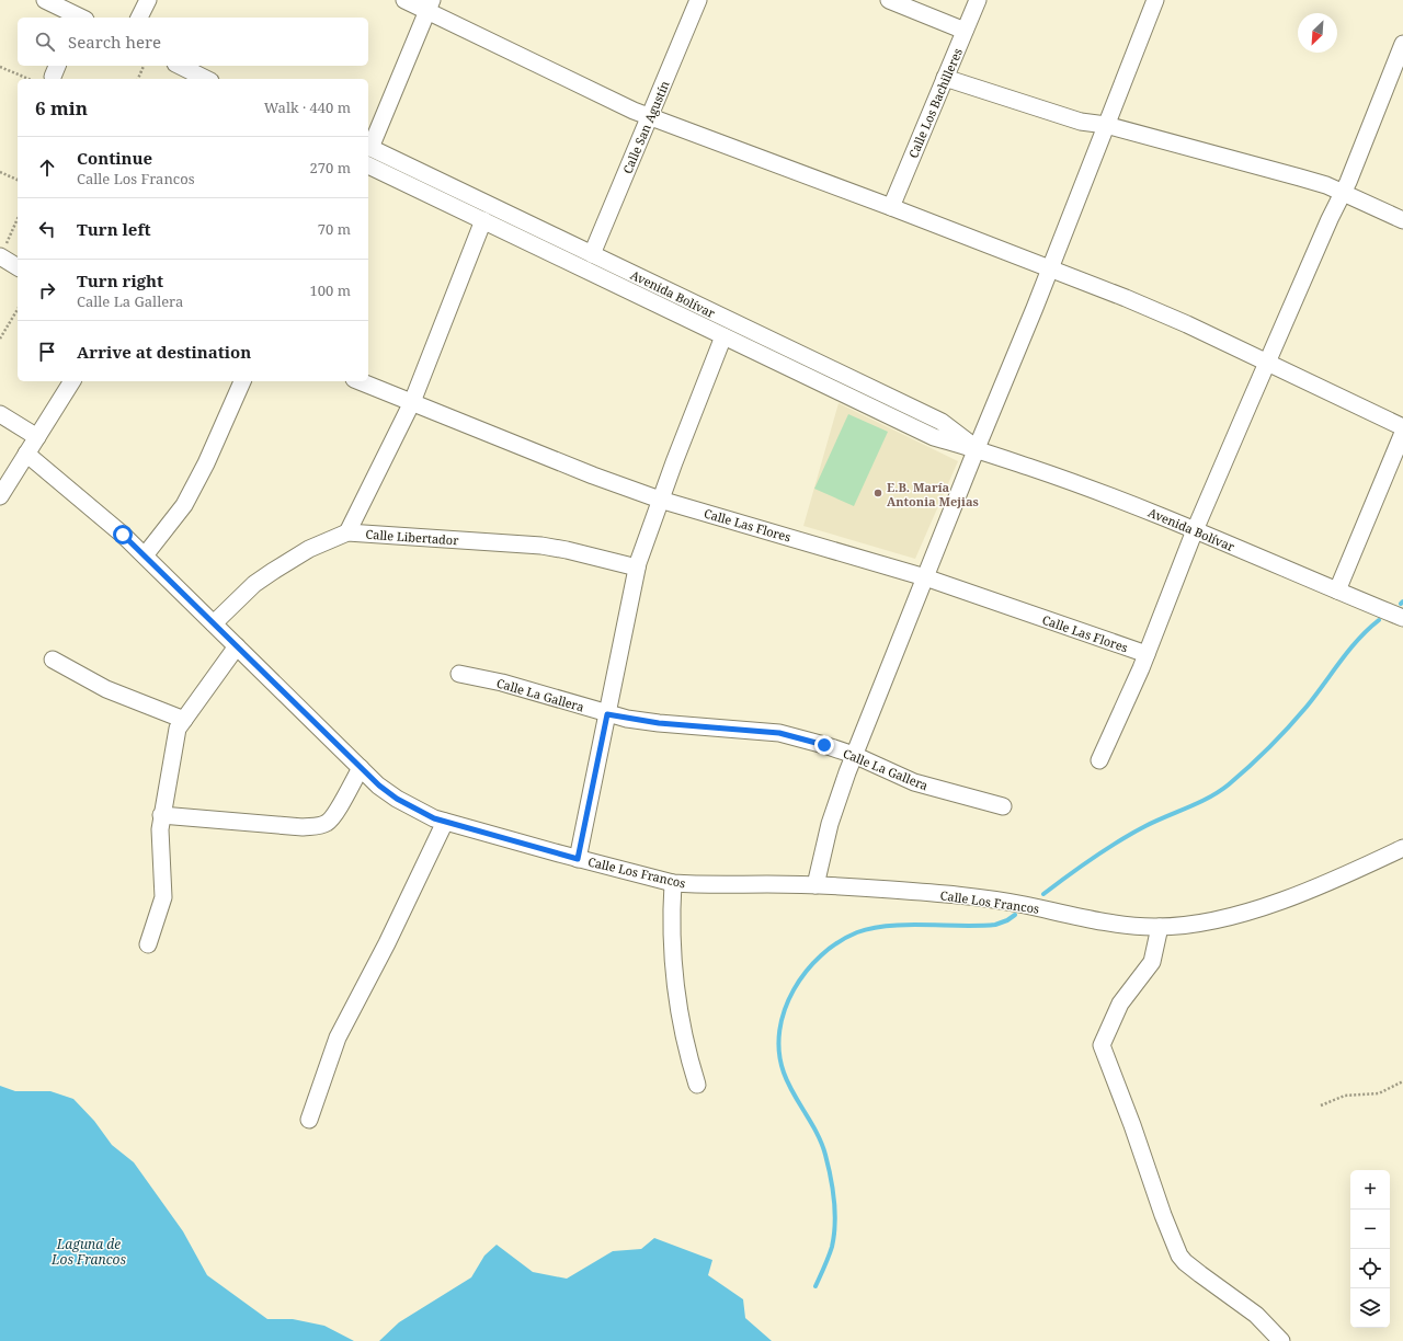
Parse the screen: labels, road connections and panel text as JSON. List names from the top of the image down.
{
  "streets": {
    "street": [
      "Calle Los Bachilleres",
      "Calle San Agustín",
      "Avenida Bolívar",
      "Calle Las Flores",
      "Calle Libertador",
      "Calle La Gallera",
      "Calle Los Francos"
    ]
  },
  "crossings": [
    ["Calle San Agustín", "Avenida Bolívar"],
    ["Calle Libertador", "Calle Los Francos"]
  ],
  "water": ["Laguna de Los Francos"],
  "places": ["E.B. María Antonia Mejias"],
  "north": "bottom left",
  "page": {
    "search": "Search here",
    "heading": ["6 min", "Walk · 440 m"],
    "list": [
      ["Continue", "Calle Los Francos", "270 m"],
      ["Turn left", "70 m"],
      ["Turn right", "Calle La Gallera", "100 m"],
      "Arrive at destination"
    ],
    "map_buttons": ["+", "−"]
  }
}
